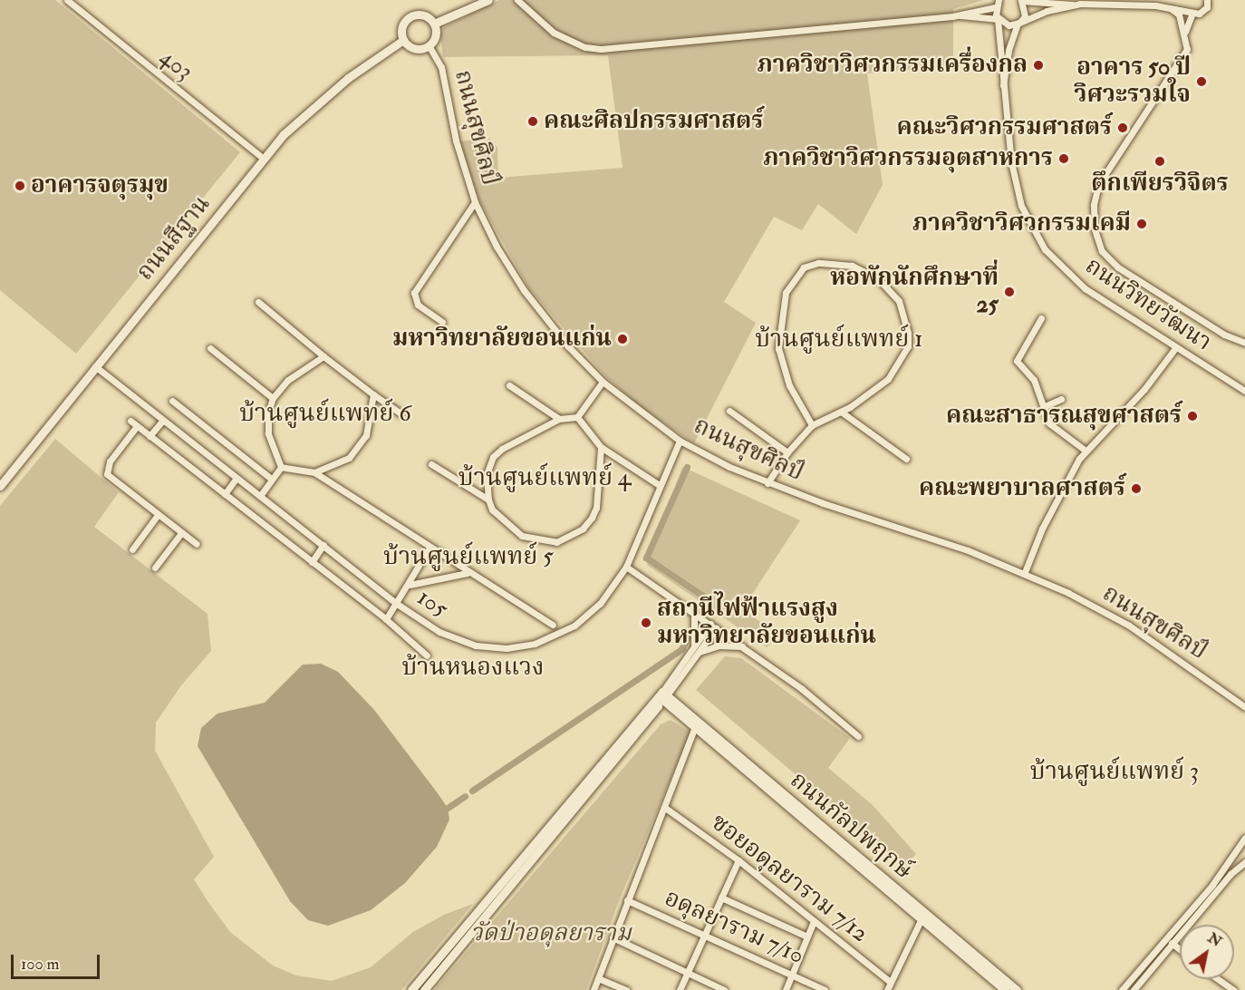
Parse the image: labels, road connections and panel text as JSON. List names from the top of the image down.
{
  "streets": {
    "main road": ["ถนนสีฐาน", "ถนนกัลปพฤกษ์"],
    "street": [
      "403",
      "ถนนสุขศิลป์",
      "ถนนวิทยวัฒนา",
      "105",
      "ซอยอดุลยาราม 7/12",
      "อดุลยาราม 7/10"
    ]
  },
  "crossings": [
    ["403", "ถนนสีฐาน"],
    ["ถนนสุขศิลป์", "ถนนสีฐาน"],
    ["ถนนสุขศิลป์", "105"],
    ["ถนนสีฐาน", "105"]
  ],
  "districts": [
    "บ้านศูนย์แพทย์ 1",
    "บ้านศูนย์แพทย์ 6",
    "บ้านศูนย์แพทย์ 4",
    "บ้านศูนย์แพทย์ 5",
    "บ้านหนองแวง",
    "บ้านศูนย์แพทย์ 3"
  ],
  "parks": ["วัดป่าอดุลยาราม"],
  "places": [
    "ภาควิชาวิศวกรรมเครื่องกล",
    "อาคาร 50 ปี วิศวะรวมใจ",
    "คณะศิลปกรรมศาสตร์",
    "คณะวิศวกรรมศาสตร์",
    "ภาควิชาวิศวกรรมอุตสาหการ",
    "ตึกเพียรวิจิตร",
    "อาคารจตุรมุข",
    "ภาควิชาวิศวกรรมเคมี",
    "หอพักนักศึกษาที่ 25",
    "มหาวิทยาลัยขอนแก่น",
    "คณะสาธารณสุขศาสตร์",
    "คณะพยาบาลศาสตร์",
    "สถานีไฟฟ้าแรงสูง มหาวิทยาลัยขอนแก่น"
  ],
  "scale_bar": "100 m",
  "north": "top right"
}
